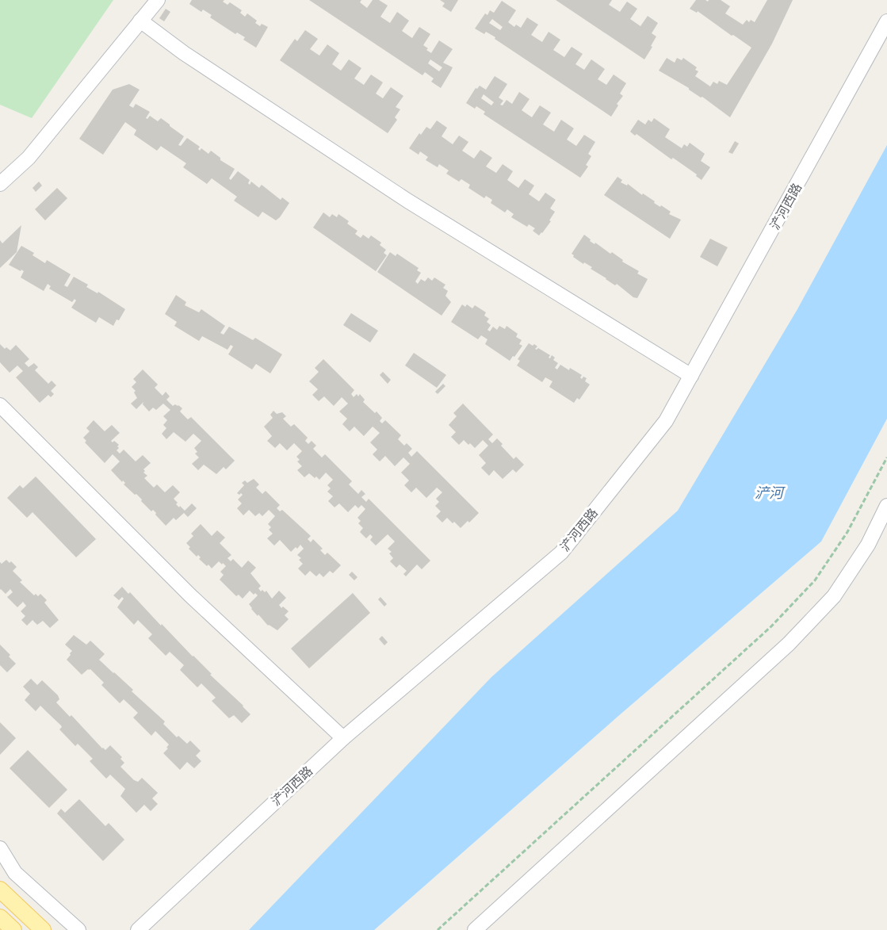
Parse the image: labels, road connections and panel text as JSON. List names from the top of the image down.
{
  "streets": {
    "street": ["浐河西路"]
  },
  "water": ["浐河"]
}
